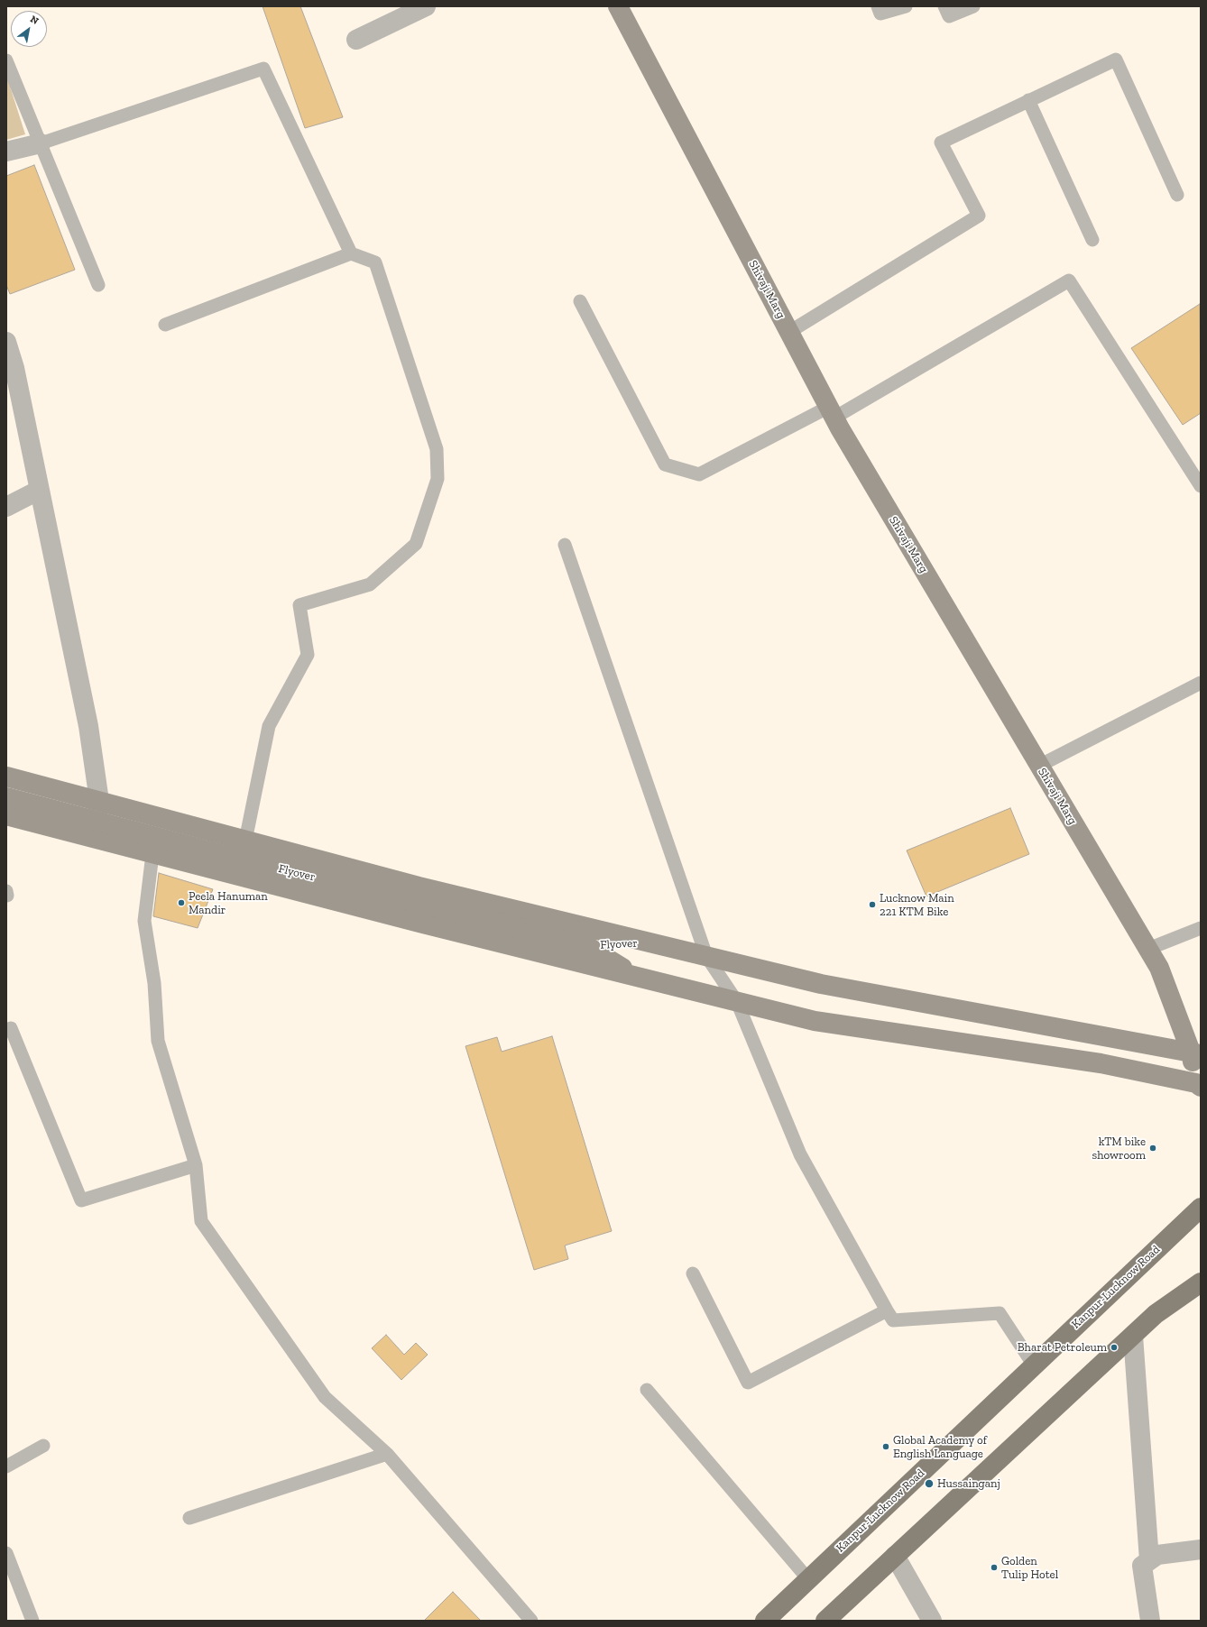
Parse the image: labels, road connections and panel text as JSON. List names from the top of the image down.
{
  "streets": {
    "main road": ["Shivaji Marg", "Flyover", "Kanpur-Lucknow Road"]
  },
  "places": [
    "Peela Hanuman Mandir",
    "Lucknow Main 221 KTM Bike",
    "kTM bike showroom",
    "Bharat Petroleum",
    "Global Academy of English Language",
    "Hussainganj",
    "Golden Tulip Hotel"
  ],
  "north": "top right"
}
